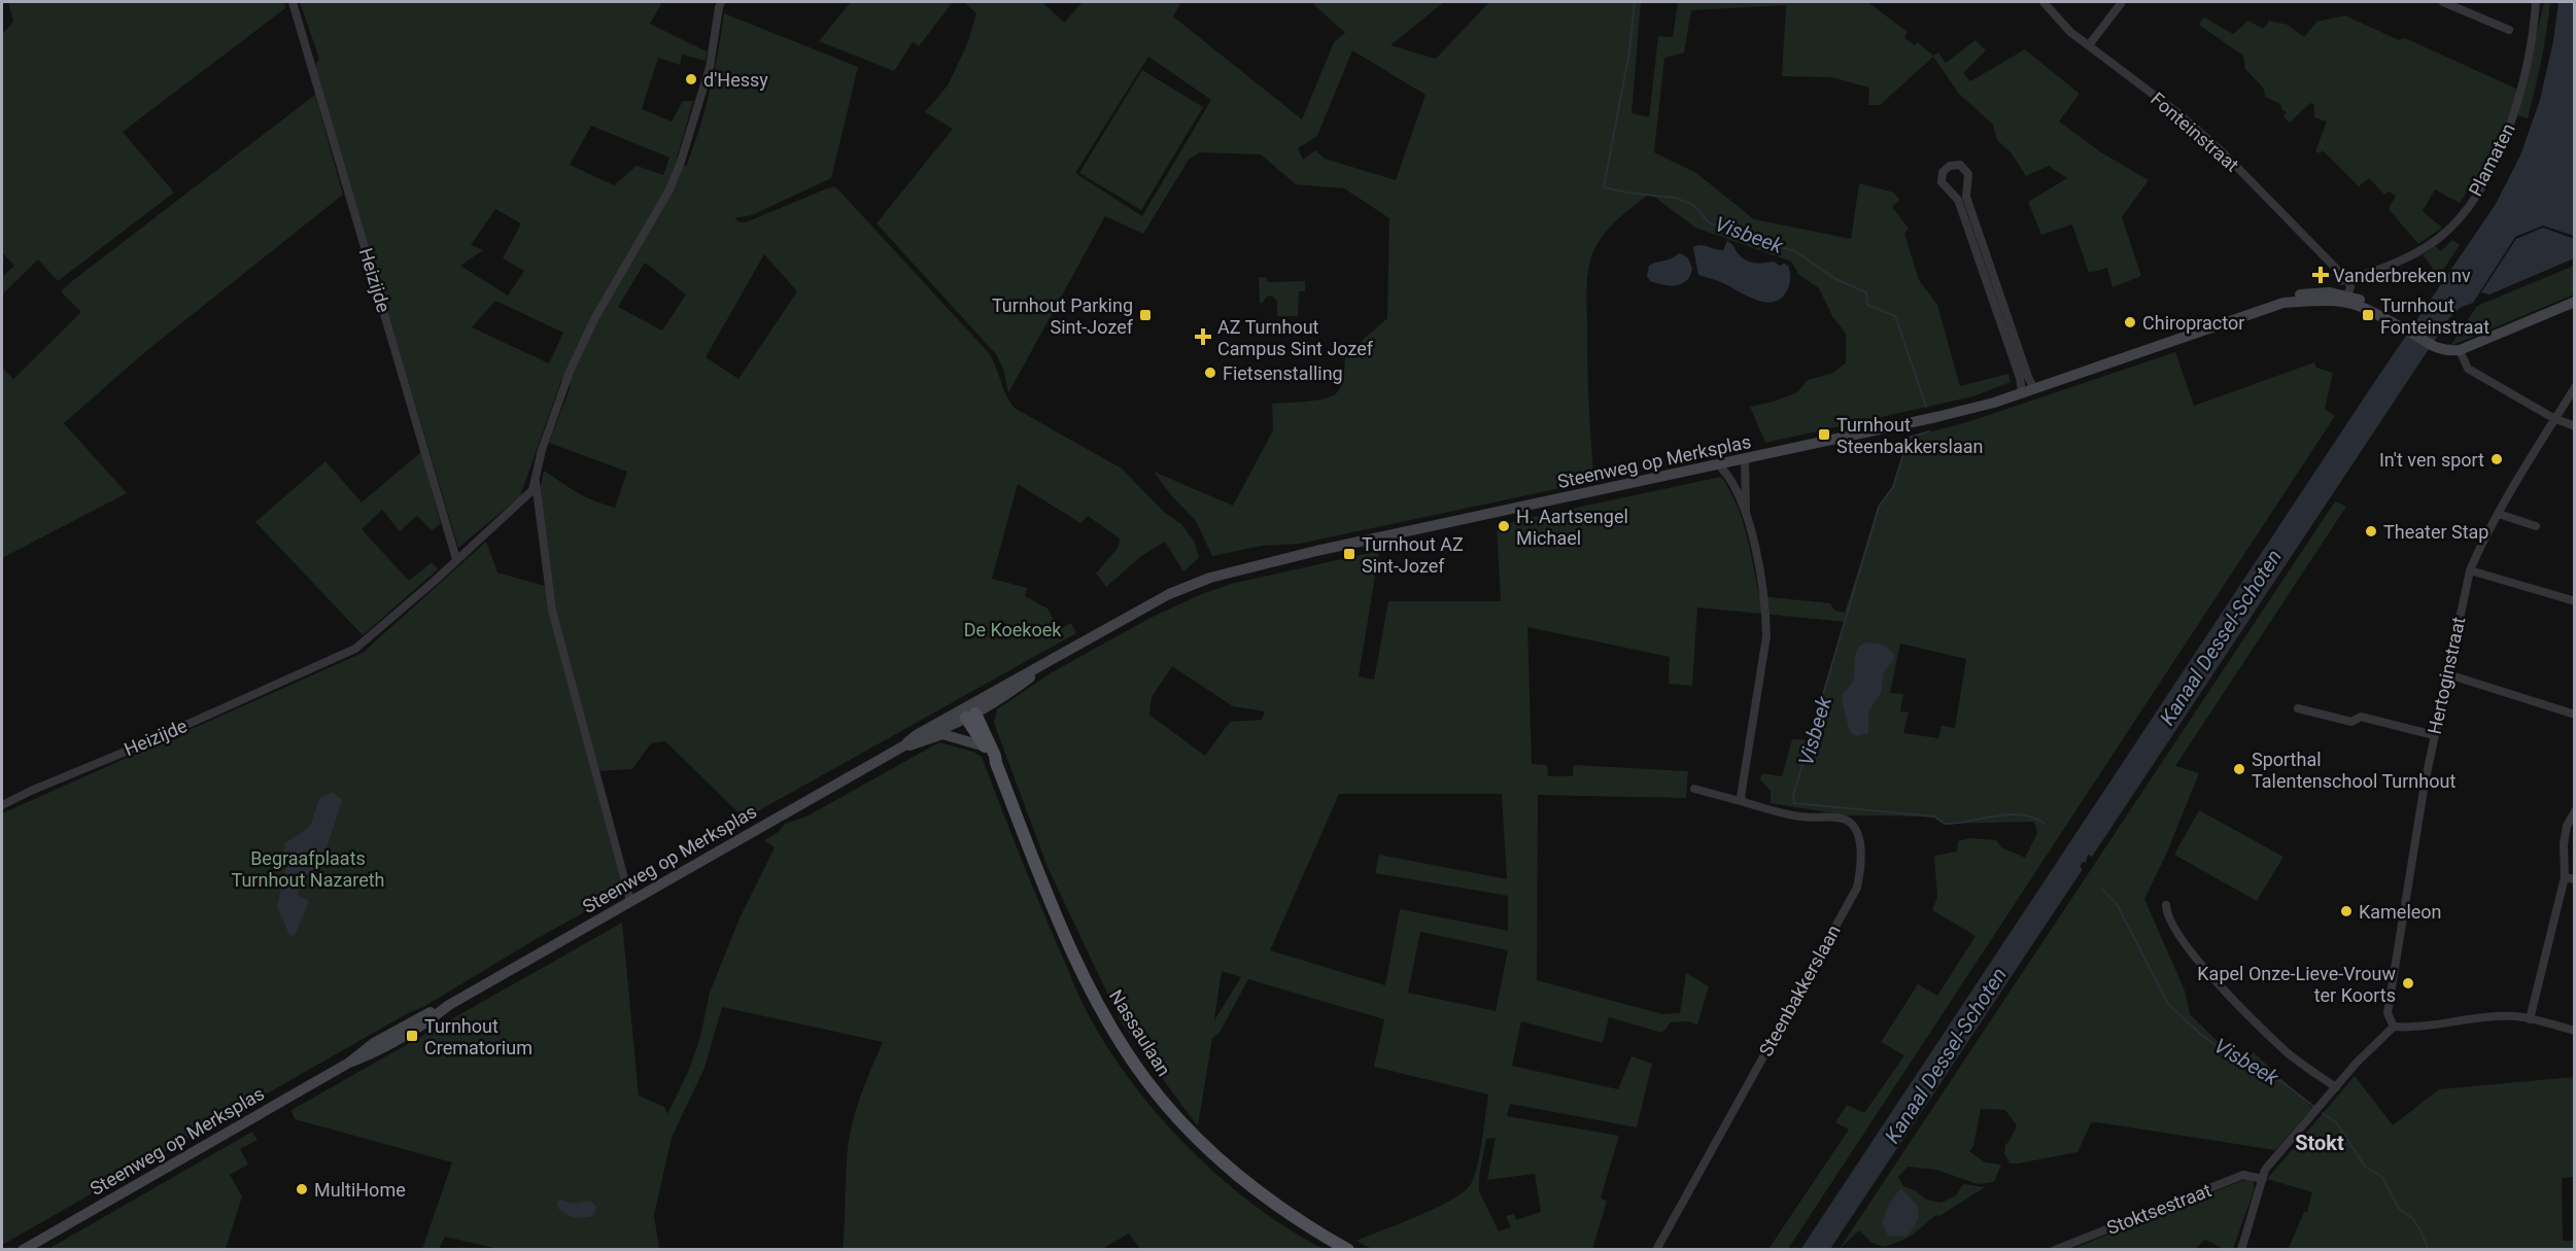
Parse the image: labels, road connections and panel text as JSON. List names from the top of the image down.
{
  "streets": {
    "main road": ["Nassaulaan"],
    "street": [
      "Fonteinstraat",
      "Plamaten",
      "Heizijde",
      "Steenweg op Merksplas",
      "Hertoginstraat",
      "Steenbakkerslaan",
      "Stoktsestraat"
    ]
  },
  "crossings": [
    ["Fonteinstraat", "Plamaten"],
    ["Fonteinstraat", "Steenweg op Merksplas"],
    ["Plamaten", "Steenweg op Merksplas"],
    ["Heizijde", "Steenweg op Merksplas"],
    ["Steenweg op Merksplas", "Nassaulaan"]
  ],
  "districts": ["Stokt"],
  "water": ["Visbeek", "Kanaal Dessel-Schoten"],
  "parks": ["De Koekoek", "Begraafplaats Turnhout Nazareth"],
  "places": {
    "other": [
      "d'Hessy",
      "Chiropractor",
      "Fietsenstalling",
      "In't ven sport",
      "H. Aartsengel Michael",
      "Theater Stap",
      "Sporthal Talentenschool Turnhout",
      "Kameleon",
      "Kapel Onze-Lieve-Vrouw ter Koorts",
      "MultiHome"
    ],
    "health": ["Vanderbreken nv", "AZ Turnhout Campus Sint Jozef"],
    "transit": [
      "Turnhout Parking Sint-Jozef",
      "Turnhout Fonteinstraat",
      "Turnhout Steenbakkerslaan",
      "Turnhout AZ Sint-Jozef",
      "Turnhout Crematorium"
    ]
  }
}
